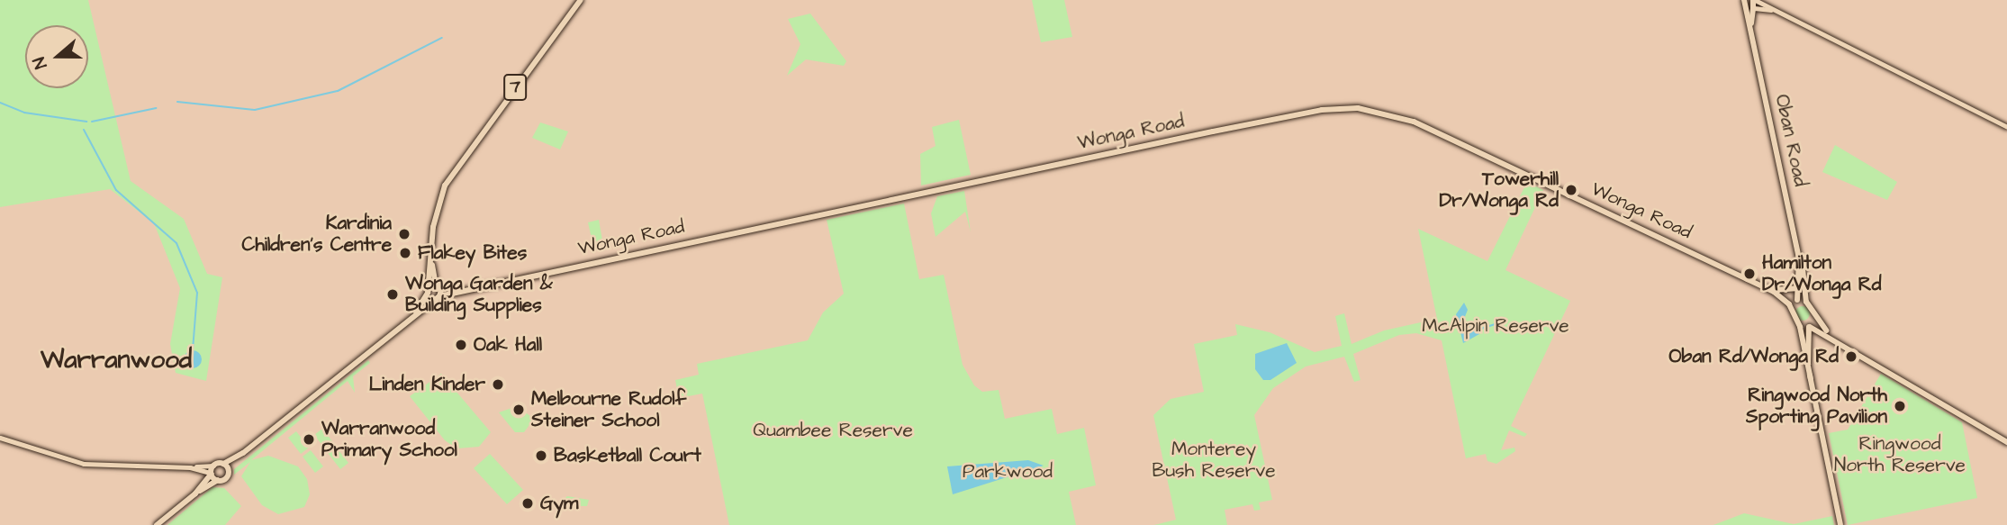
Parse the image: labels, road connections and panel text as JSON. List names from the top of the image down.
{
  "streets": {
    "main road": ["7", "Wonga Road", "Oban Road"]
  },
  "crossings": [
    ["7", "Wonga Road"],
    ["Wonga Road", "Oban Road"]
  ],
  "districts": ["Warranwood"],
  "parks": [
    "McAlpin Reserve",
    "Quambee Reserve",
    "Ringwood North Reserve",
    "Monterey Bush Reserve",
    "Parkwood"
  ],
  "places": [
    "Towerhill Dr/Wonga Rd",
    "Kardinia Children's Centre",
    "Flakey Bites",
    "Hamilton Dr/Wonga Rd",
    "Wonga Garden & Building Supplies",
    "Oak Hall",
    "Oban Rd/Wonga Rd",
    "Linden Kinder",
    "Ringwood North Sporting Pavilion",
    "Melbourne Rudolf Steiner School",
    "Warranwood Primary School",
    "Basketball Court",
    "Gym"
  ],
  "north": "left"
}
